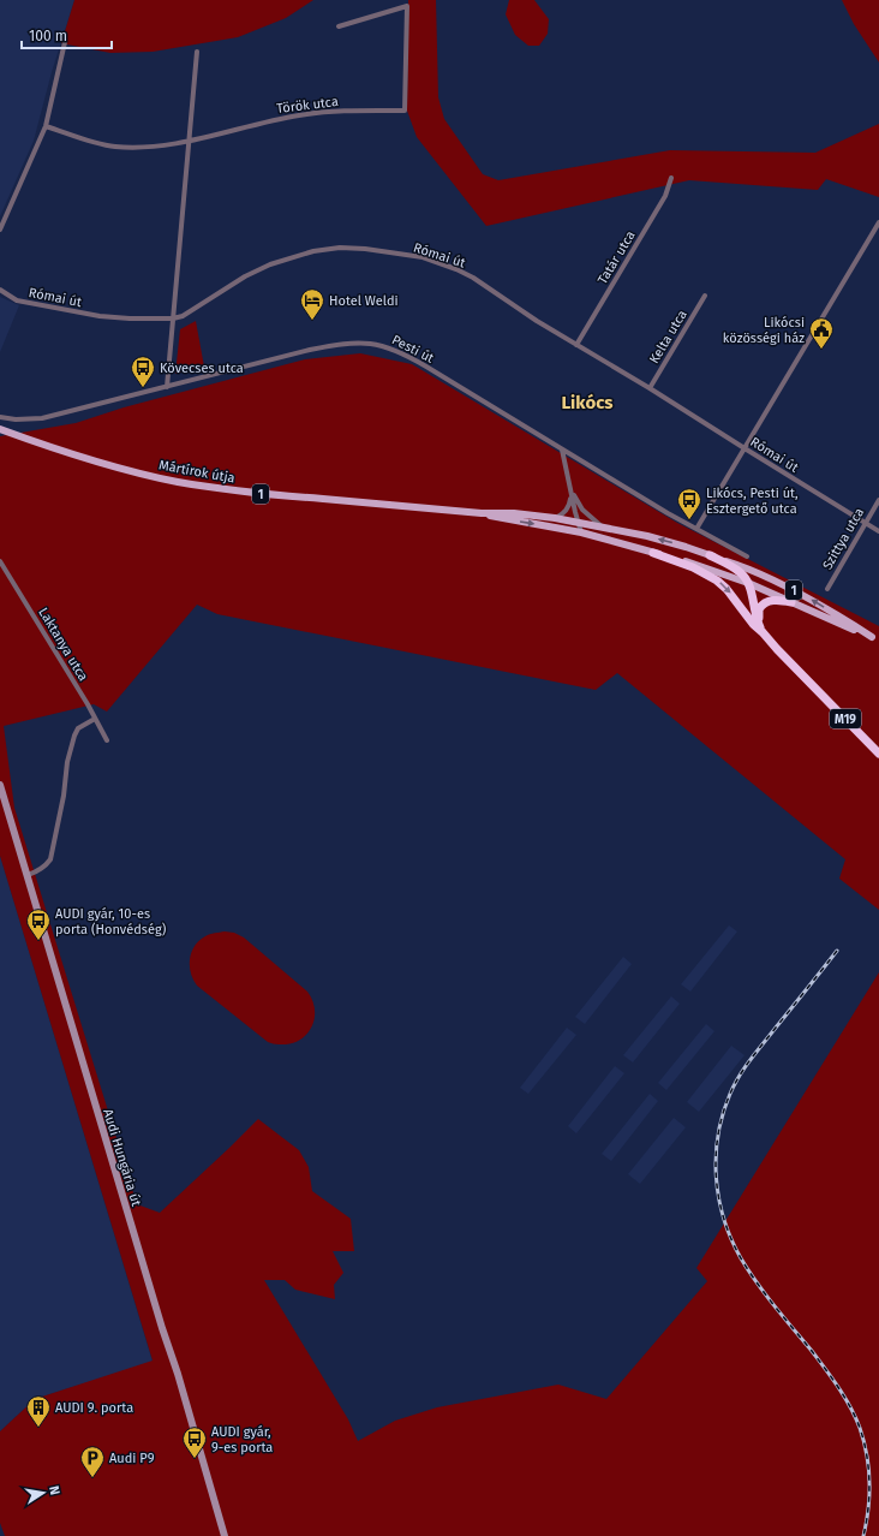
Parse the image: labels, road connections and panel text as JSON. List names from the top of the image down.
{
  "streets": {
    "highway": ["M19"],
    "main road": ["Mártírok útja", "1"],
    "street": [
      "Török utca",
      "Római út",
      "Tatár utca",
      "Kelta utca",
      "Pesti út",
      "Szittya utca",
      "Laktanya utca",
      "Audi Hungária út"
    ]
  },
  "crossings": [
    ["Római út", "Tatár utca"],
    ["Római út", "Kelta utca"],
    ["Római út", "Szittya utca"],
    ["Mártírok útja", "1"]
  ],
  "districts": ["Likócs"],
  "places": {
    "hotel": ["Hotel Weldi"],
    "public building": ["Likócsi közösségi ház"],
    "bus stop": [
      "Kövecses utca",
      "Likócs, Pesti út, Esztergető utca",
      "AUDI gyár, 10-es porta (Honvédség)",
      "AUDI gyár, 9-es porta"
    ],
    "building": ["AUDI 9. porta"],
    "parking": ["Audi P9"]
  },
  "scale_bar": "100 m",
  "north": "right"
}
